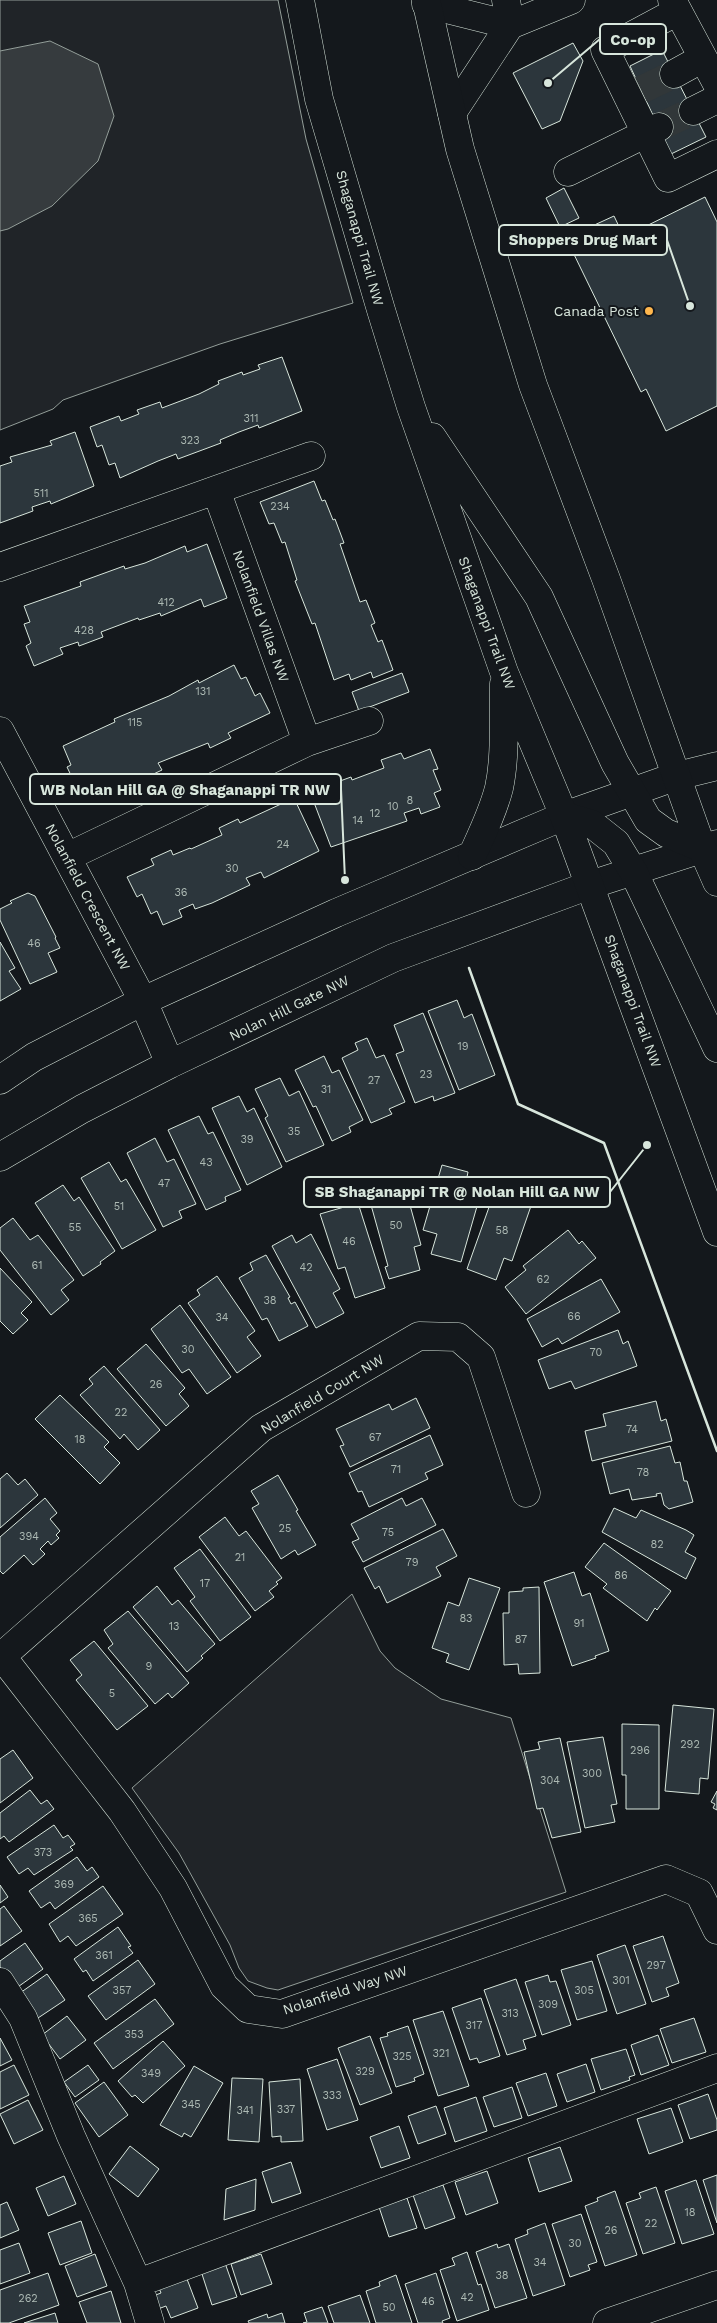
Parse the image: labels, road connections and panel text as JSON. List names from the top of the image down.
{
  "streets": {
    "street": [
      "Shaganappi Trail NW",
      "Nolanfield Villas NW",
      "Nolanfield Crescent NW",
      "Nolan Hill Gate NW",
      "Nolanfield Court NW",
      "Nolanfield Way NW"
    ]
  },
  "crossings": [
    ["Shaganappi Trail NW", "Nolan Hill Gate NW"],
    ["Nolanfield Crescent NW", "Nolan Hill Gate NW"],
    ["Nolanfield Court NW", "Nolanfield Way NW"]
  ],
  "places": [
    "Co-op",
    "Shoppers Drug Mart",
    "Canada Post",
    "WB Nolan Hill GA @ Shaganappi TR NW",
    "SB Shaganappi TR @ Nolan Hill GA NW"
  ],
  "house_numbers": [
    "311",
    "323",
    "511",
    "234",
    "412",
    "428",
    "131",
    "115",
    "8",
    "10",
    "12",
    "14",
    "24",
    "30",
    "36",
    "46",
    "19",
    "23",
    "27",
    "31",
    "35",
    "39",
    "43",
    "47",
    "51",
    "50",
    "55",
    "58",
    "46",
    "61",
    "42",
    "62",
    "38",
    "66",
    "34",
    "30",
    "70",
    "26",
    "22",
    "74",
    "67",
    "18",
    "71",
    "78",
    "25",
    "75",
    "394",
    "82",
    "21",
    "79",
    "86",
    "17",
    "83",
    "91",
    "13",
    "87",
    "9",
    "5",
    "292",
    "296",
    "300",
    "304",
    "373",
    "369",
    "365",
    "361",
    "297",
    "301",
    "357",
    "305",
    "309",
    "313",
    "317",
    "353",
    "321",
    "325",
    "329",
    "349",
    "333",
    "345",
    "337",
    "341",
    "18",
    "22",
    "26",
    "30",
    "34",
    "38",
    "42",
    "262",
    "46",
    "50"
  ]
}
